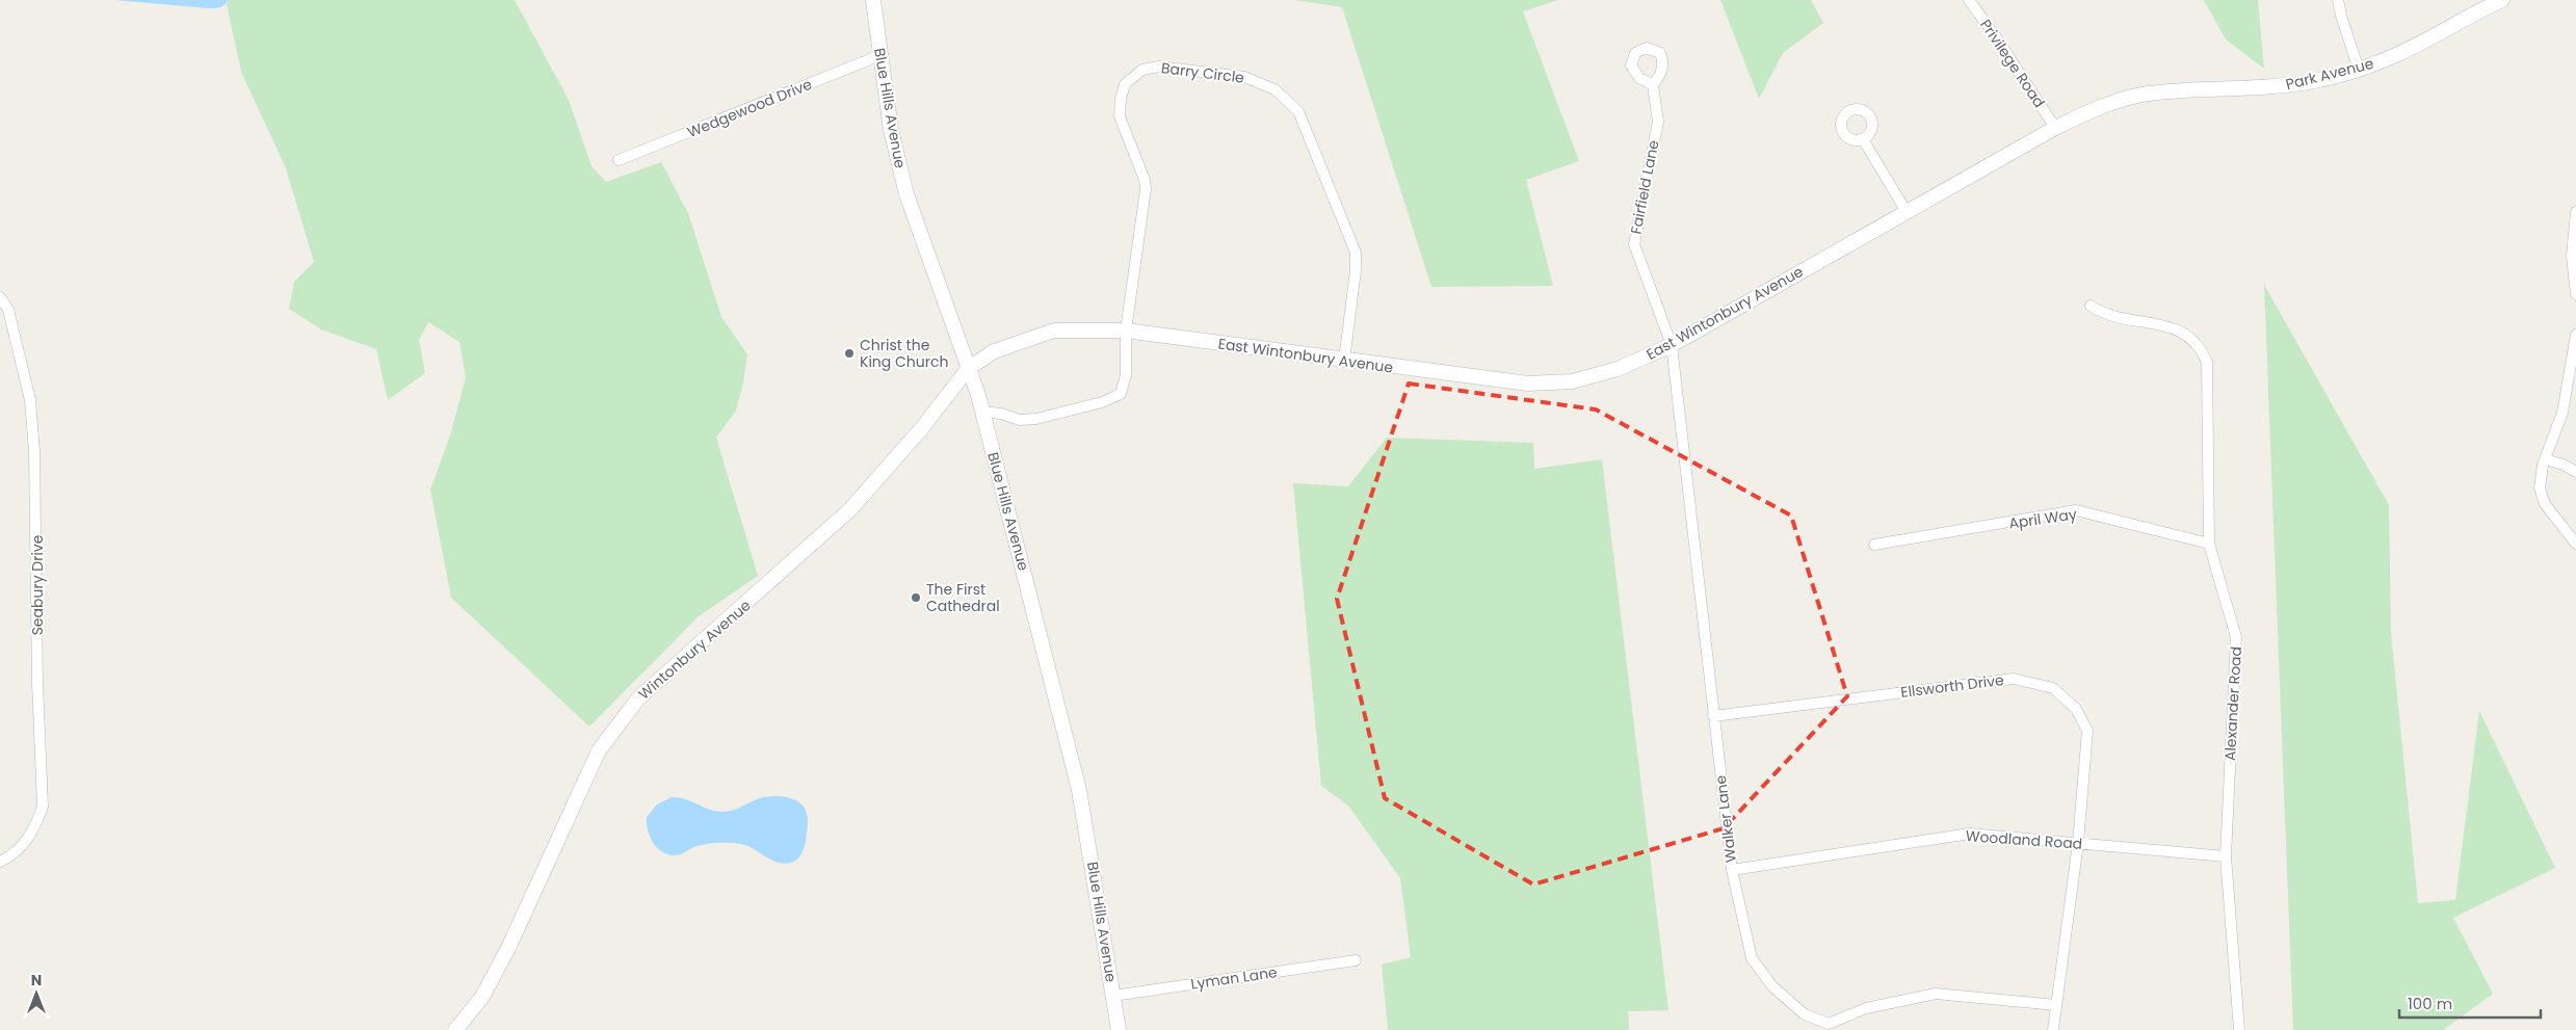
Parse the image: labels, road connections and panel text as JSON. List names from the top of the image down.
{
  "streets": {
    "main road": [
      "Park Avenue",
      "Blue Hills Avenue",
      "East Wintonbury Avenue",
      "Wintonbury Avenue"
    ],
    "street": [
      "Privilege Road",
      "Barry Circle",
      "Wedgewood Drive",
      "Fairfield Lane",
      "April Way",
      "Seabury Drive",
      "Ellsworth Drive",
      "Alexander Road",
      "Walker Lane",
      "Woodland Road",
      "Lyman Lane"
    ]
  },
  "crossings": [
    ["Privilege Road", "East Wintonbury Avenue"],
    ["Barry Circle", "Blue Hills Avenue"],
    ["Barry Circle", "East Wintonbury Avenue"],
    ["Park Avenue", "East Wintonbury Avenue"],
    ["Wedgewood Drive", "Blue Hills Avenue"],
    ["Blue Hills Avenue", "East Wintonbury Avenue"],
    ["Blue Hills Avenue", "Wintonbury Avenue"],
    ["Blue Hills Avenue", "Lyman Lane"],
    ["Fairfield Lane", "East Wintonbury Avenue"],
    ["Fairfield Lane", "Walker Lane"],
    ["East Wintonbury Avenue", "Wintonbury Avenue"],
    ["East Wintonbury Avenue", "Walker Lane"],
    ["April Way", "Alexander Road"],
    ["Ellsworth Drive", "Walker Lane"],
    ["Ellsworth Drive", "Woodland Road"],
    ["Alexander Road", "Woodland Road"],
    ["Walker Lane", "Woodland Road"]
  ],
  "places": ["Christ the King Church", "The First Cathedral"],
  "scale_bar": "100 m",
  "north": "top"
}
